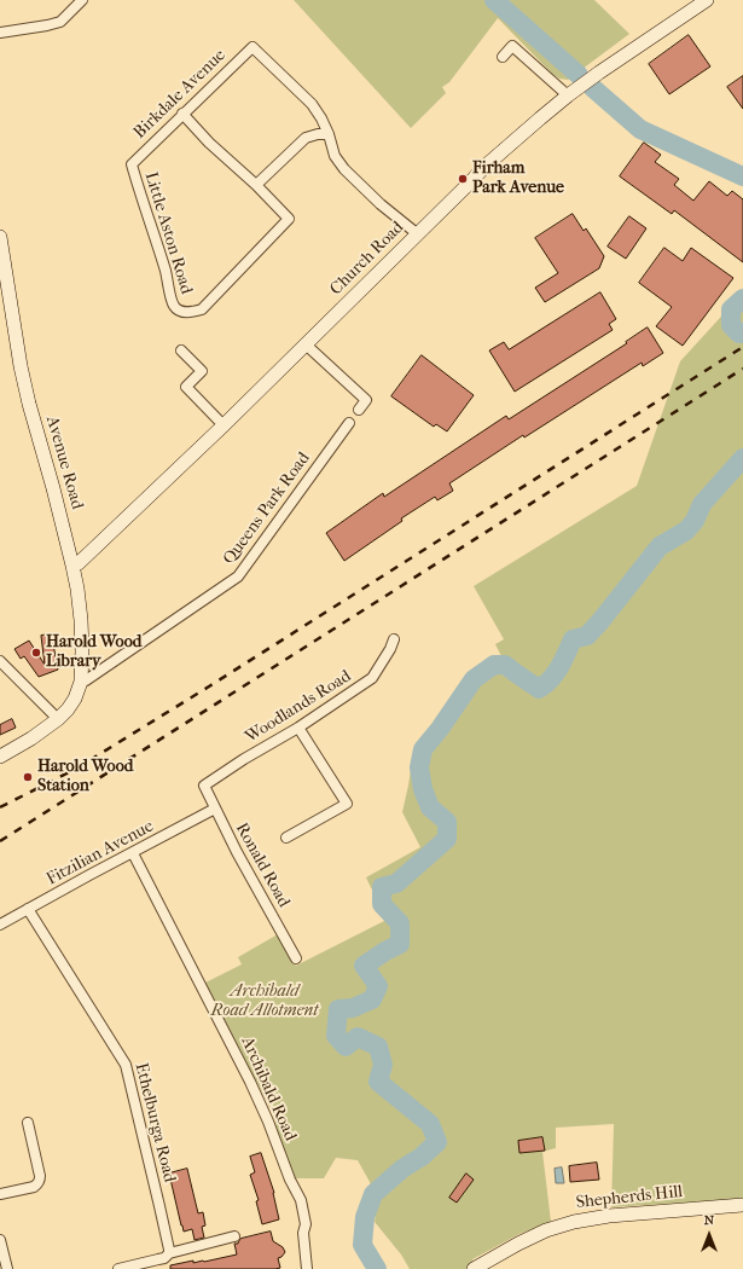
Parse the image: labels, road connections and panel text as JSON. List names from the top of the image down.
{
  "streets": {
    "street": [
      "Birkdale Avenue",
      "Little Aston Road",
      "Church Road",
      "Avenue Road",
      "Queens Park Road",
      "Woodlands Road",
      "Fitzilian Avenue",
      "Ronald Road",
      "Archibald Road",
      "Ethelburga Road",
      "Shepherds Hill"
    ]
  },
  "crossings": [
    ["Birkdale Avenue", "Little Aston Road"],
    ["Church Road", "Avenue Road"],
    ["Avenue Road", "Queens Park Road"],
    ["Woodlands Road", "Ronald Road"],
    ["Fitzilian Avenue", "Ronald Road"],
    ["Fitzilian Avenue", "Archibald Road"],
    ["Fitzilian Avenue", "Ethelburga Road"]
  ],
  "parks": ["Archibald Road Allotment"],
  "places": ["Firham Park Avenue", "Harold Wood Library", "Harold Wood Station"],
  "north": "top"
}
